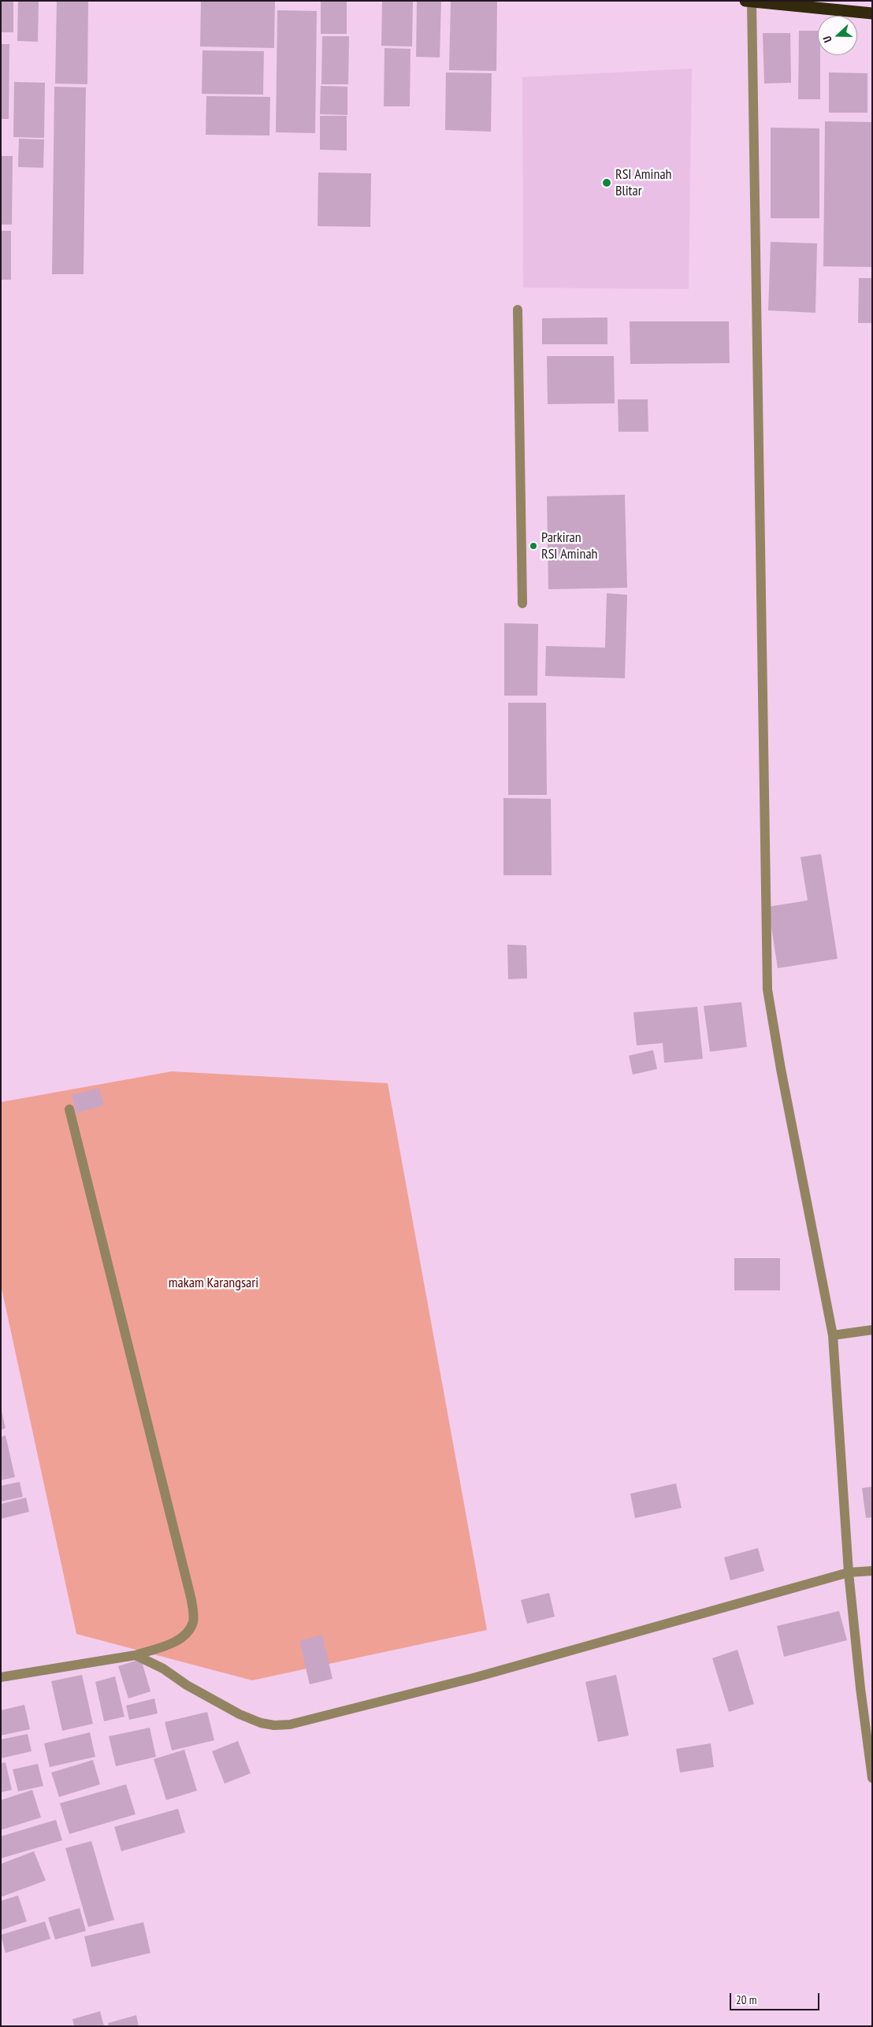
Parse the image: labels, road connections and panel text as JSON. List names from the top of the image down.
{
  "parks": ["makam Karangsari"],
  "places": ["RSI Aminah Blitar", "Parkiran RSI Aminah"],
  "scale_bar": "20 m",
  "north": "left"
}
